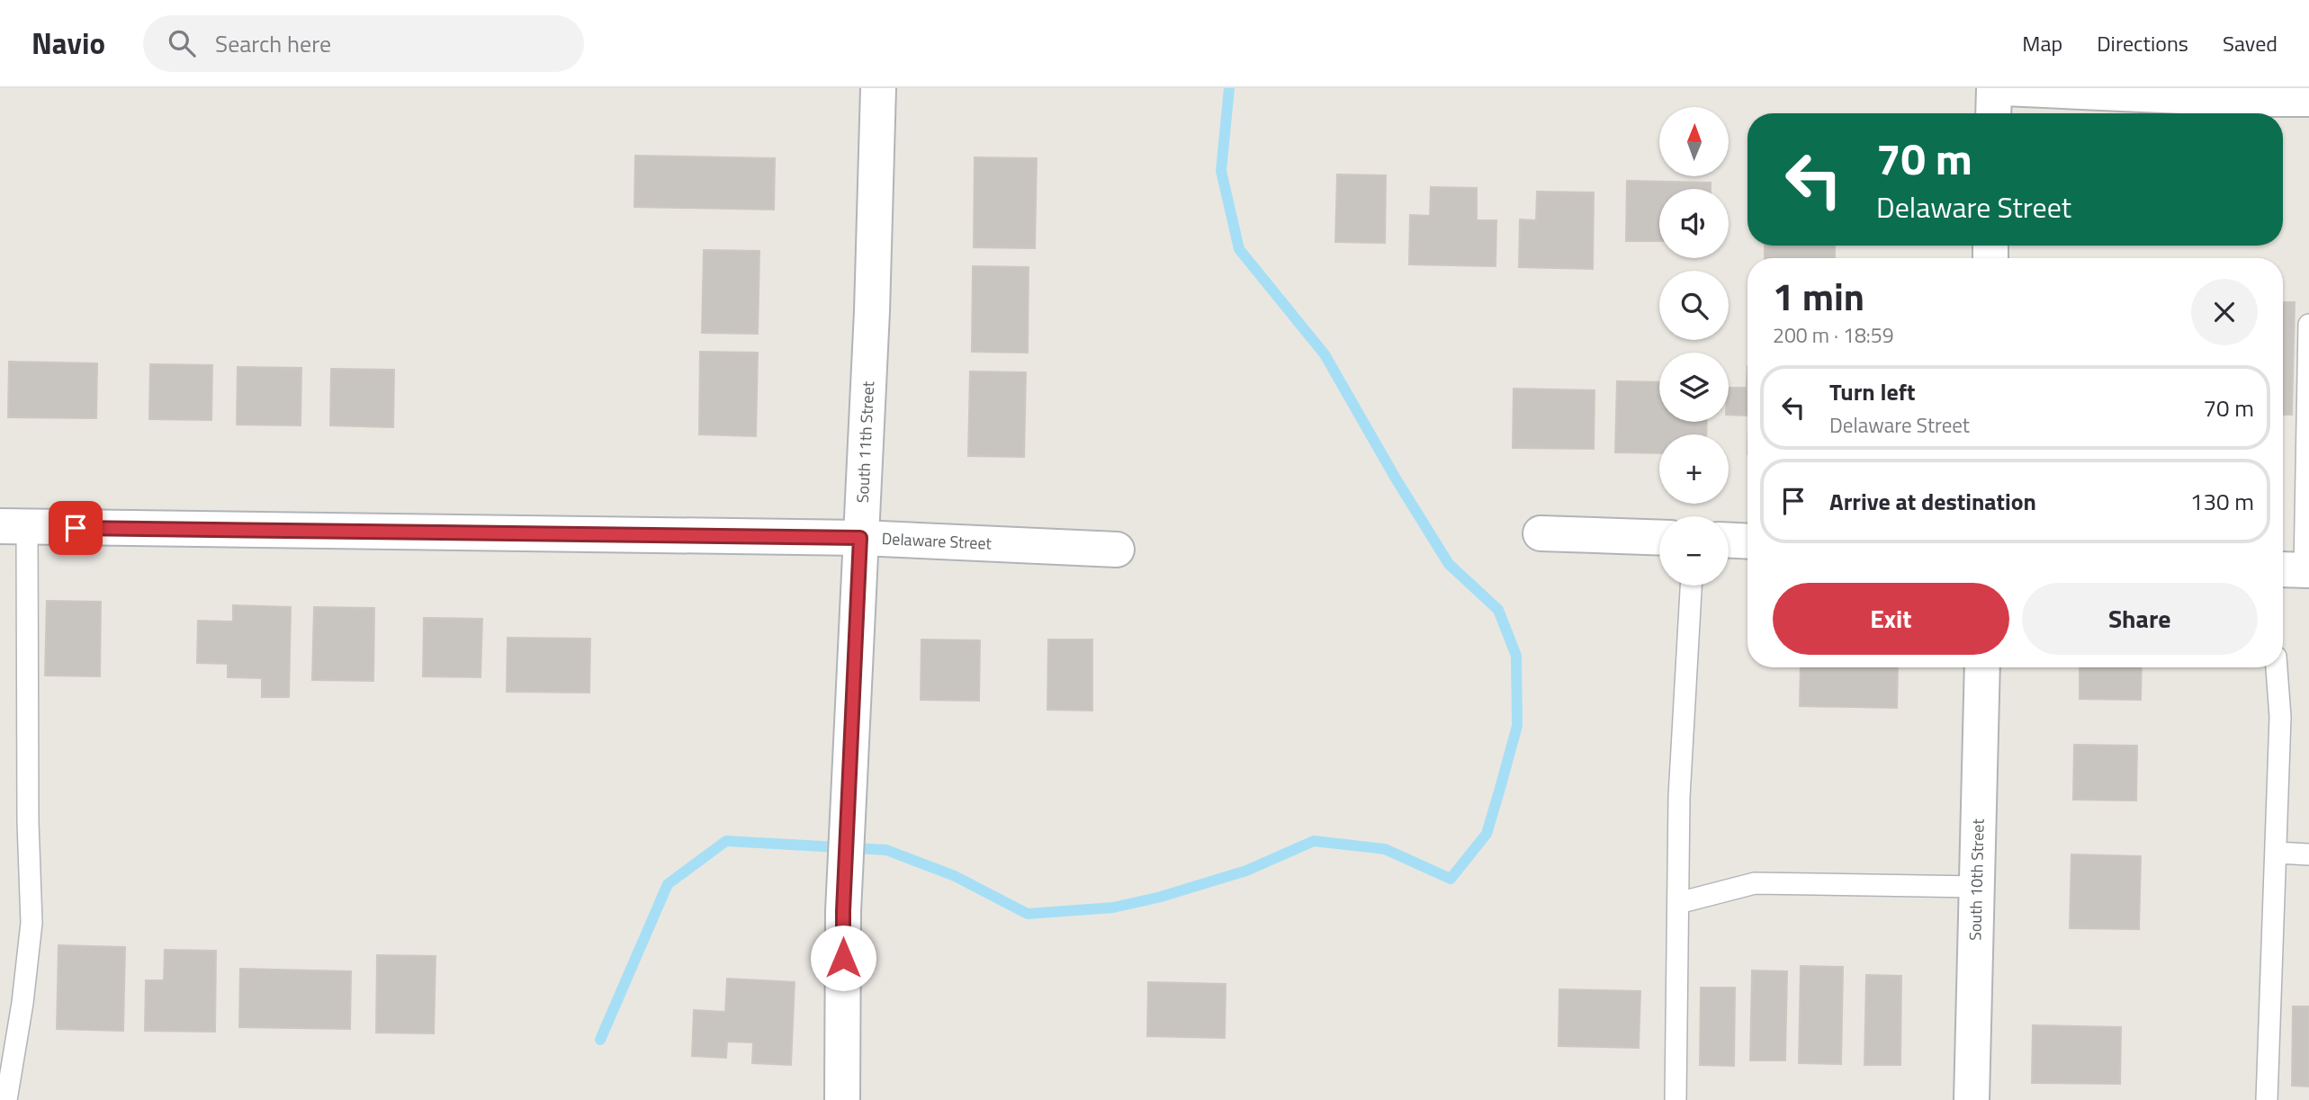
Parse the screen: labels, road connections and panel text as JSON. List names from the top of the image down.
{
  "streets": {
    "street": ["South 11th Street", "Delaware Street", "South 10th Street"]
  },
  "crossings": [
    ["South 11th Street", "Delaware Street"]
  ],
  "north": "top",
  "page": {
    "header": "Navio",
    "search": "Search here",
    "nav": ["Map", "Directions", "Saved"],
    "map_buttons": ["+", "−"],
    "turn": ["70 m", "Delaware Street"],
    "heading": ["1 min", "200 m · 18:59"],
    "list": [
      {
        "name": "Turn left",
        "note": "Delaware Street",
        "value": "70 m"
      },
      {
        "name": "Arrive at destination",
        "value": "130 m"
      }
    ],
    "buttons": ["Exit", "Share"]
  }
}
